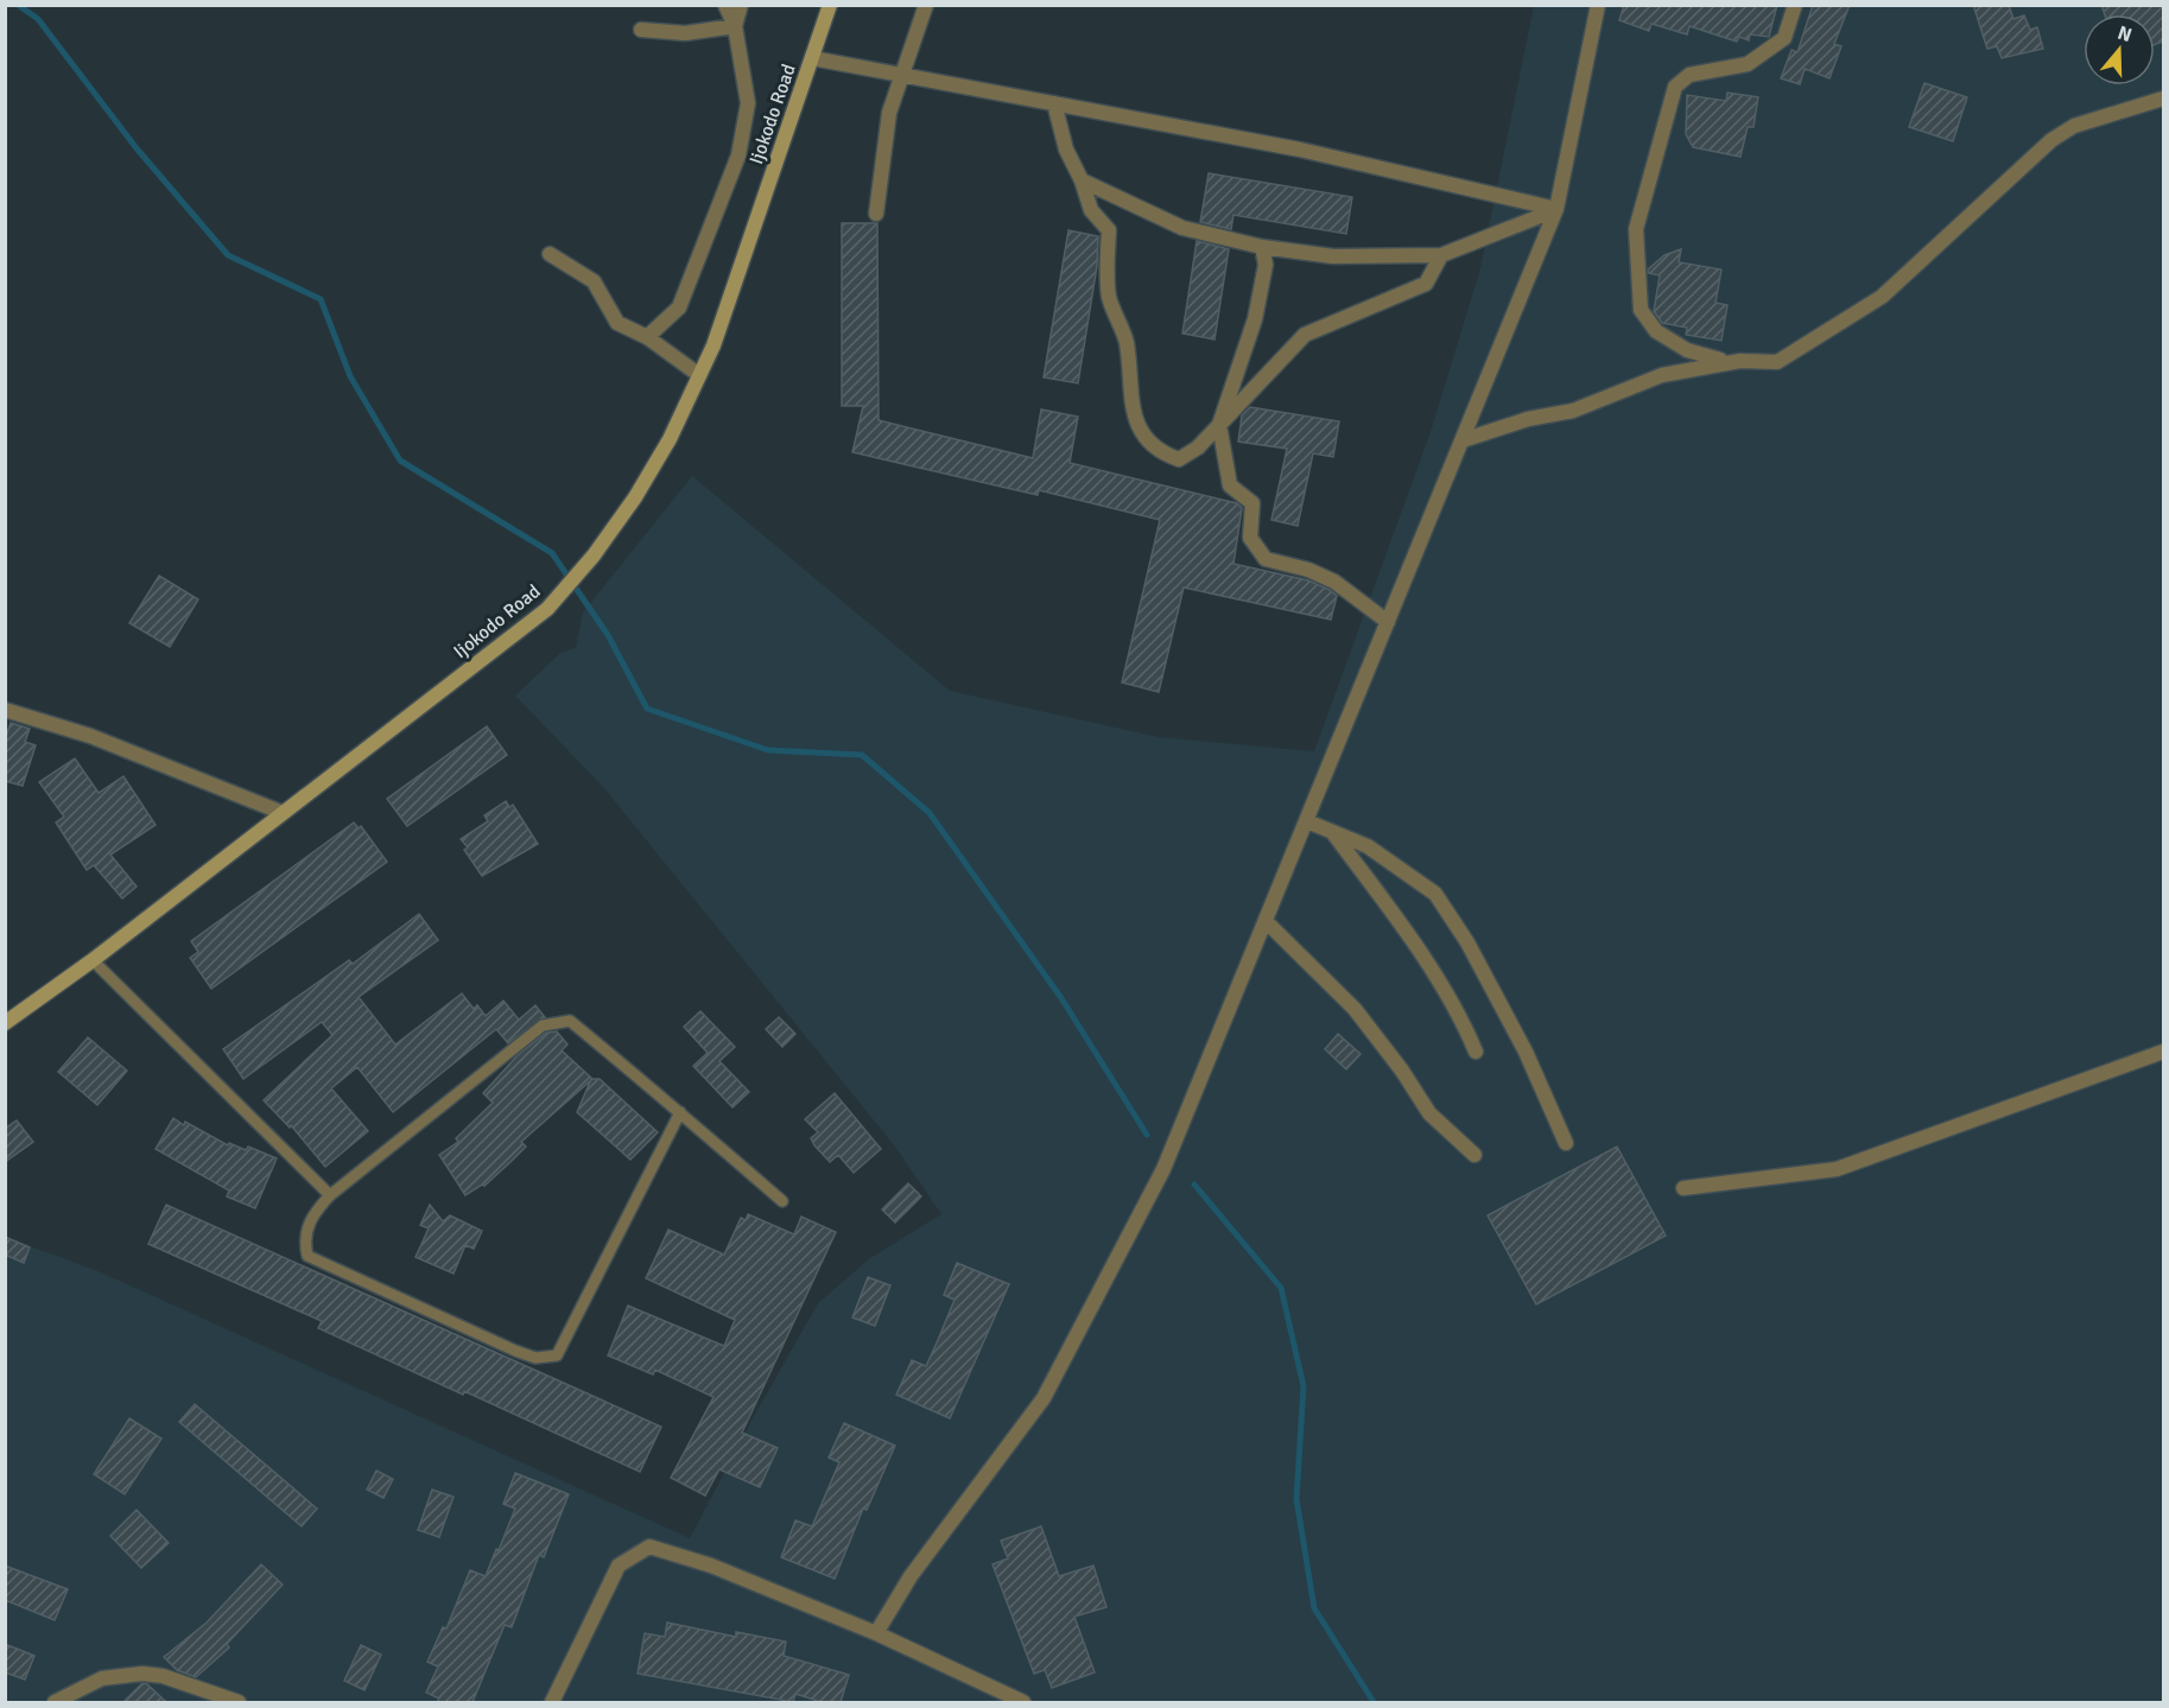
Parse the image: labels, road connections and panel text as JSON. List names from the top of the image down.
{
  "streets": {
    "main road": ["Ijokodo Road"]
  },
  "north": "top"
}
